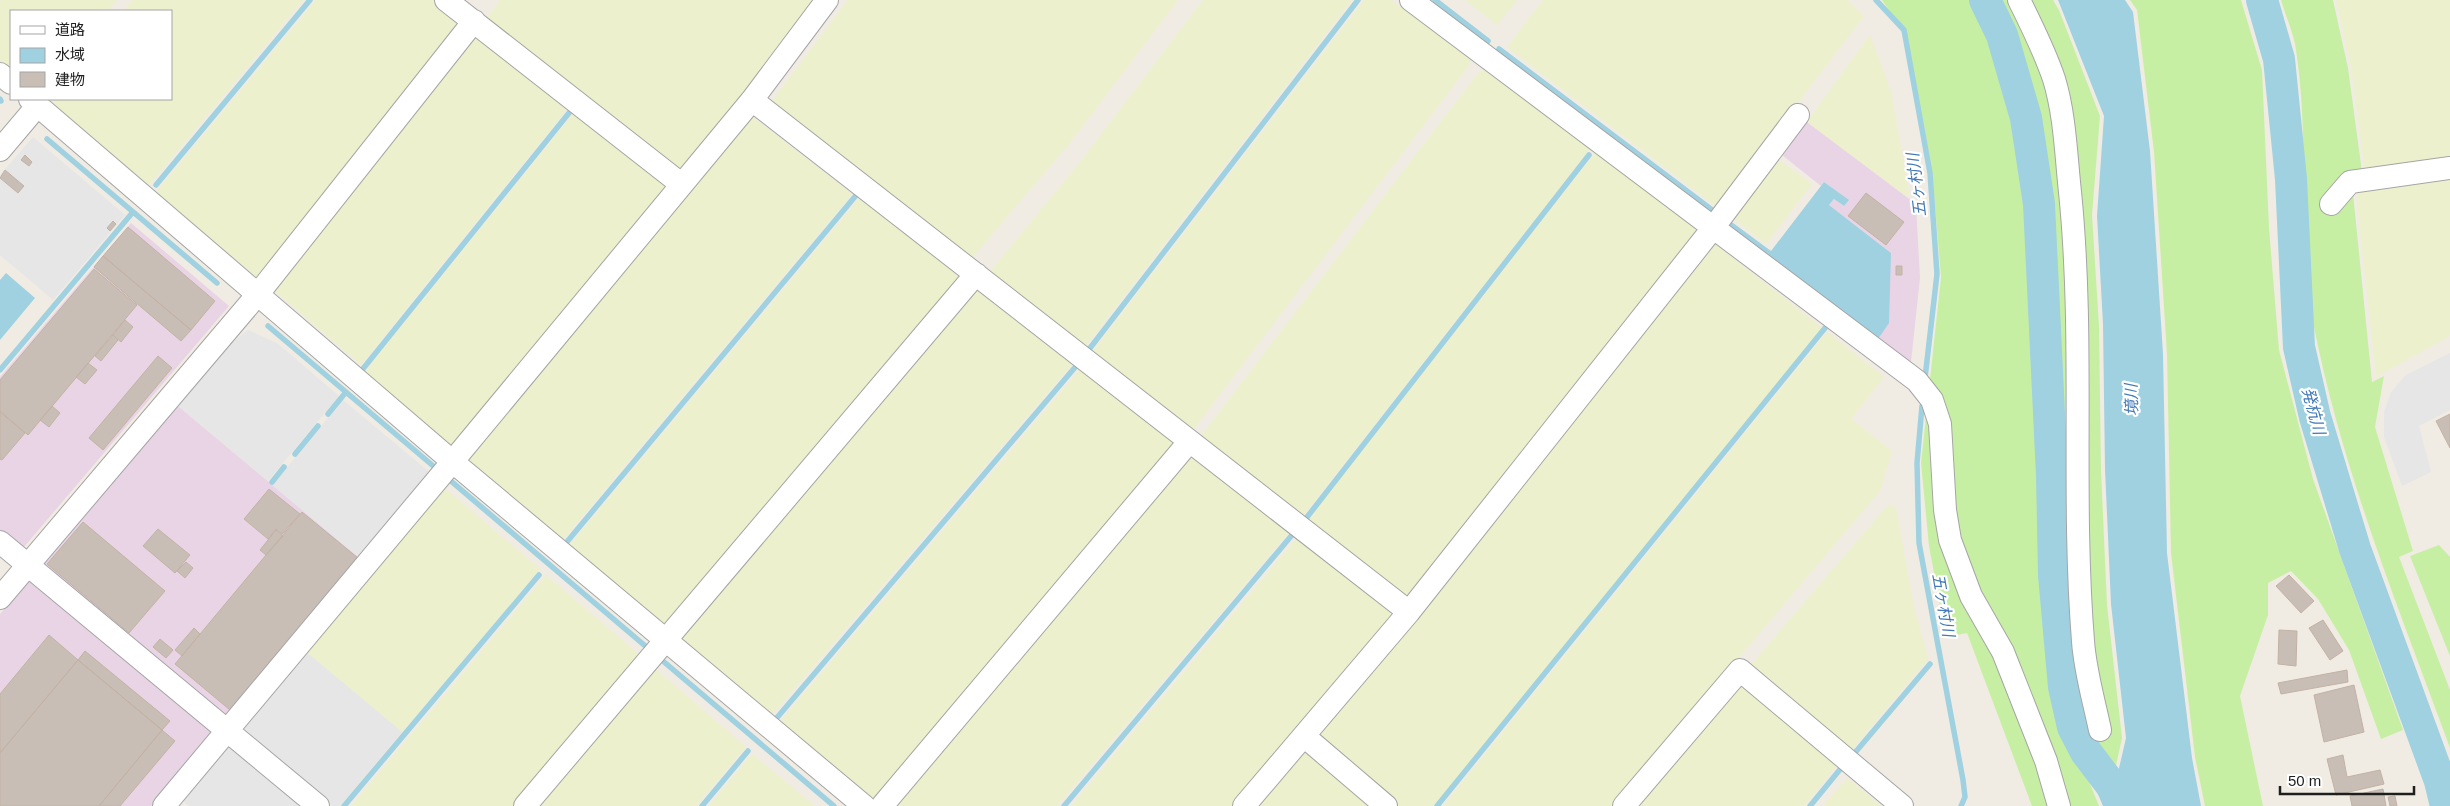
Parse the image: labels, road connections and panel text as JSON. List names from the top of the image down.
{
  "water": ["五ヶ村川", "境川", "発杭川"],
  "legend": ["道路", "水域", "建物"],
  "scale_bar": "50 m"
}
